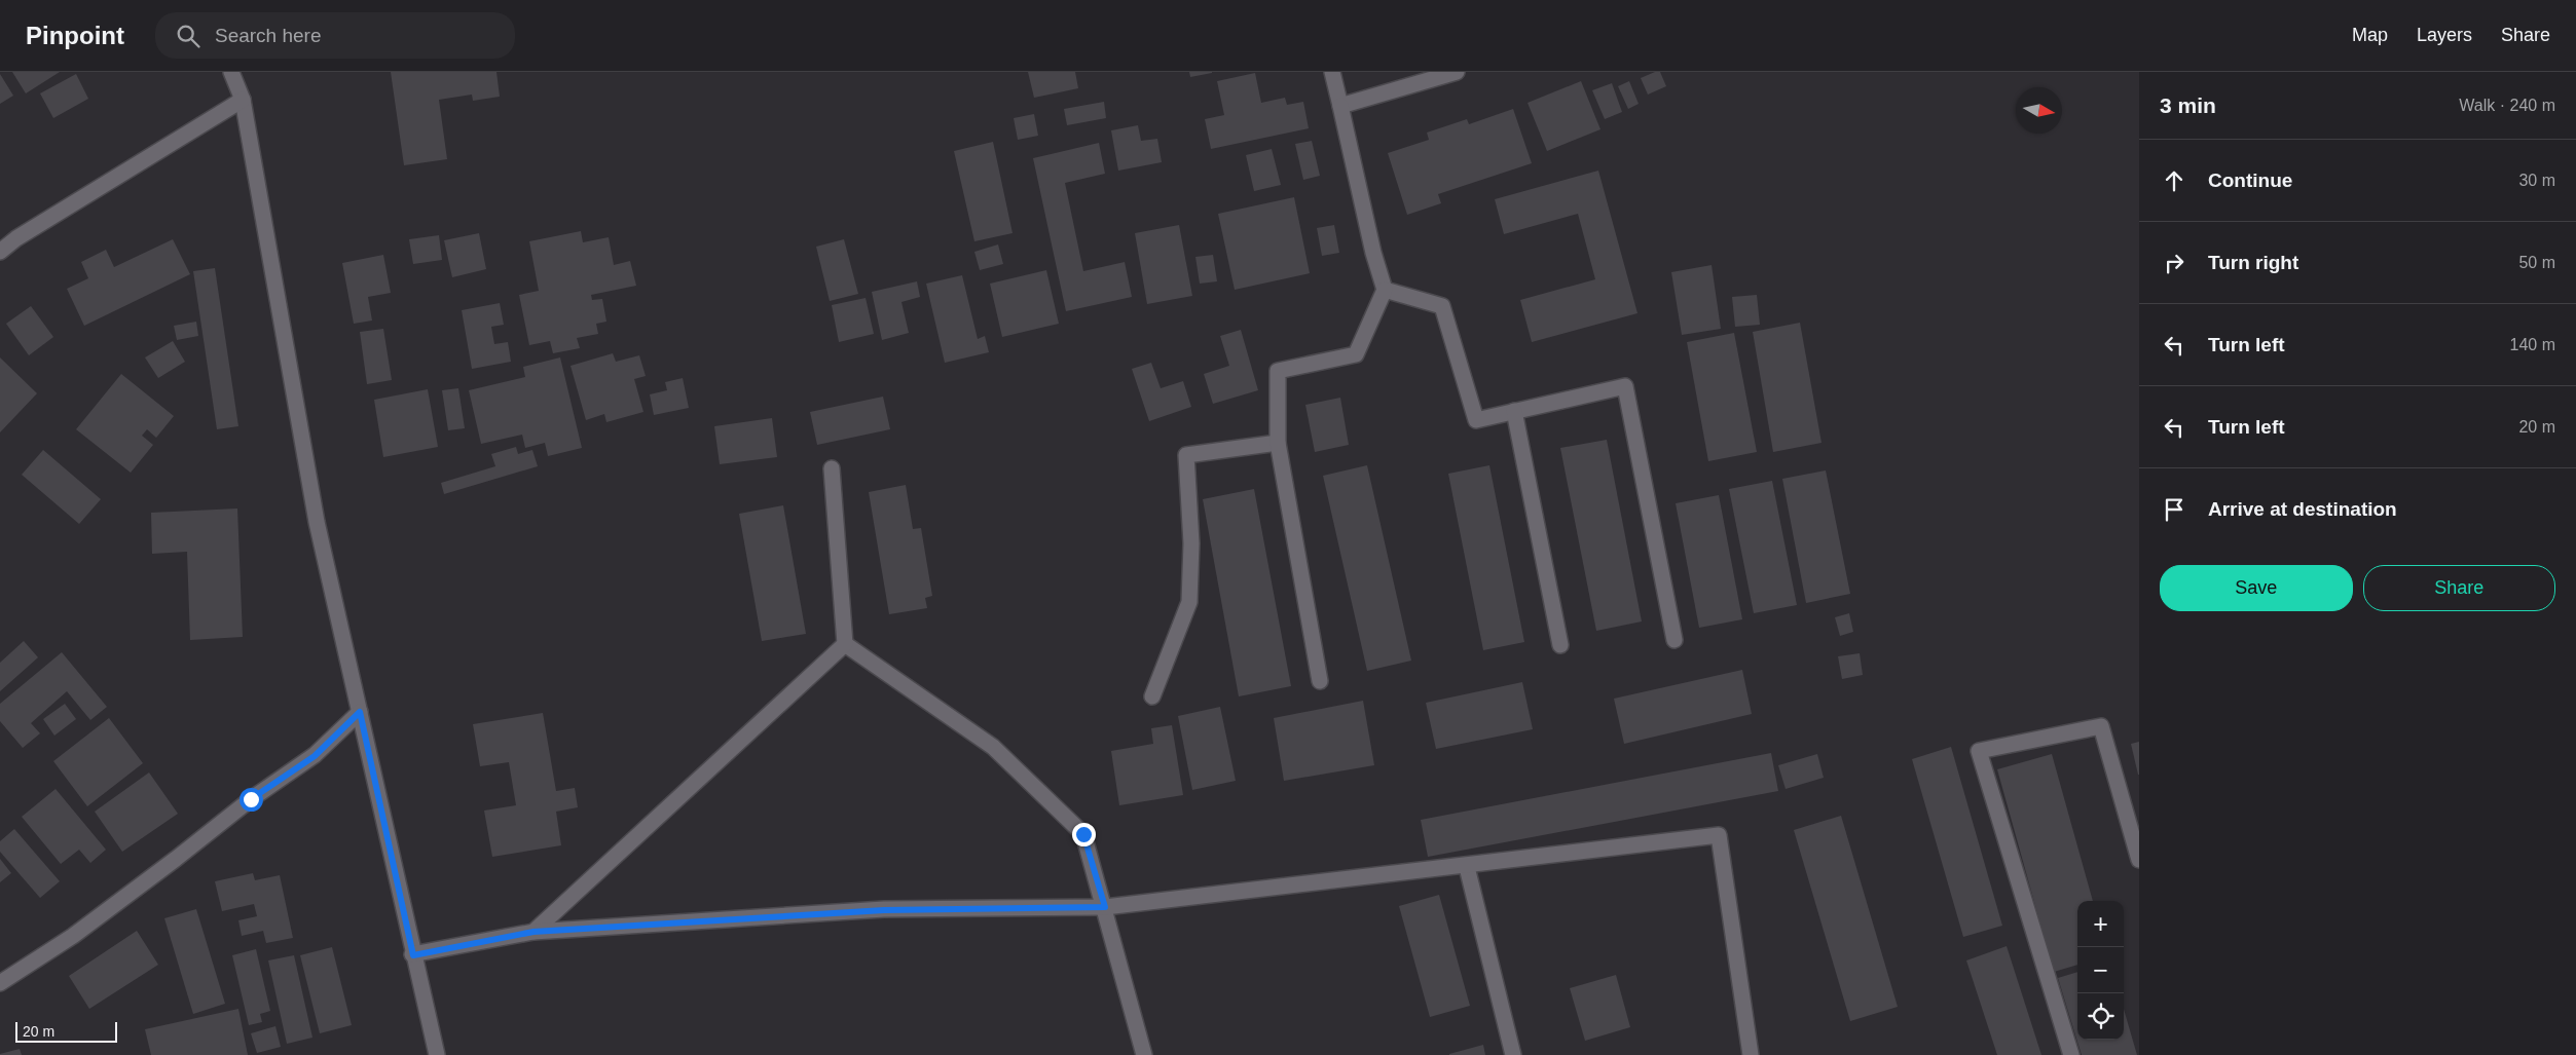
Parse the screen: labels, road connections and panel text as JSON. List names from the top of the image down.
{
  "scale_bar": "20 m",
  "north": "right",
  "page": {
    "header": "Pinpoint",
    "search": "Search here",
    "nav": ["Map", "Layers", "Share"],
    "heading": ["3 min", "Walk · 240 m"],
    "list": [
      ["Continue", "30 m"],
      ["Turn right", "50 m"],
      ["Turn left", "140 m"],
      ["Turn left", "20 m"],
      "Arrive at destination"
    ],
    "buttons": ["Save", "Share"],
    "map_buttons": ["+", "−"],
    "scale": "20 m"
  }
}
